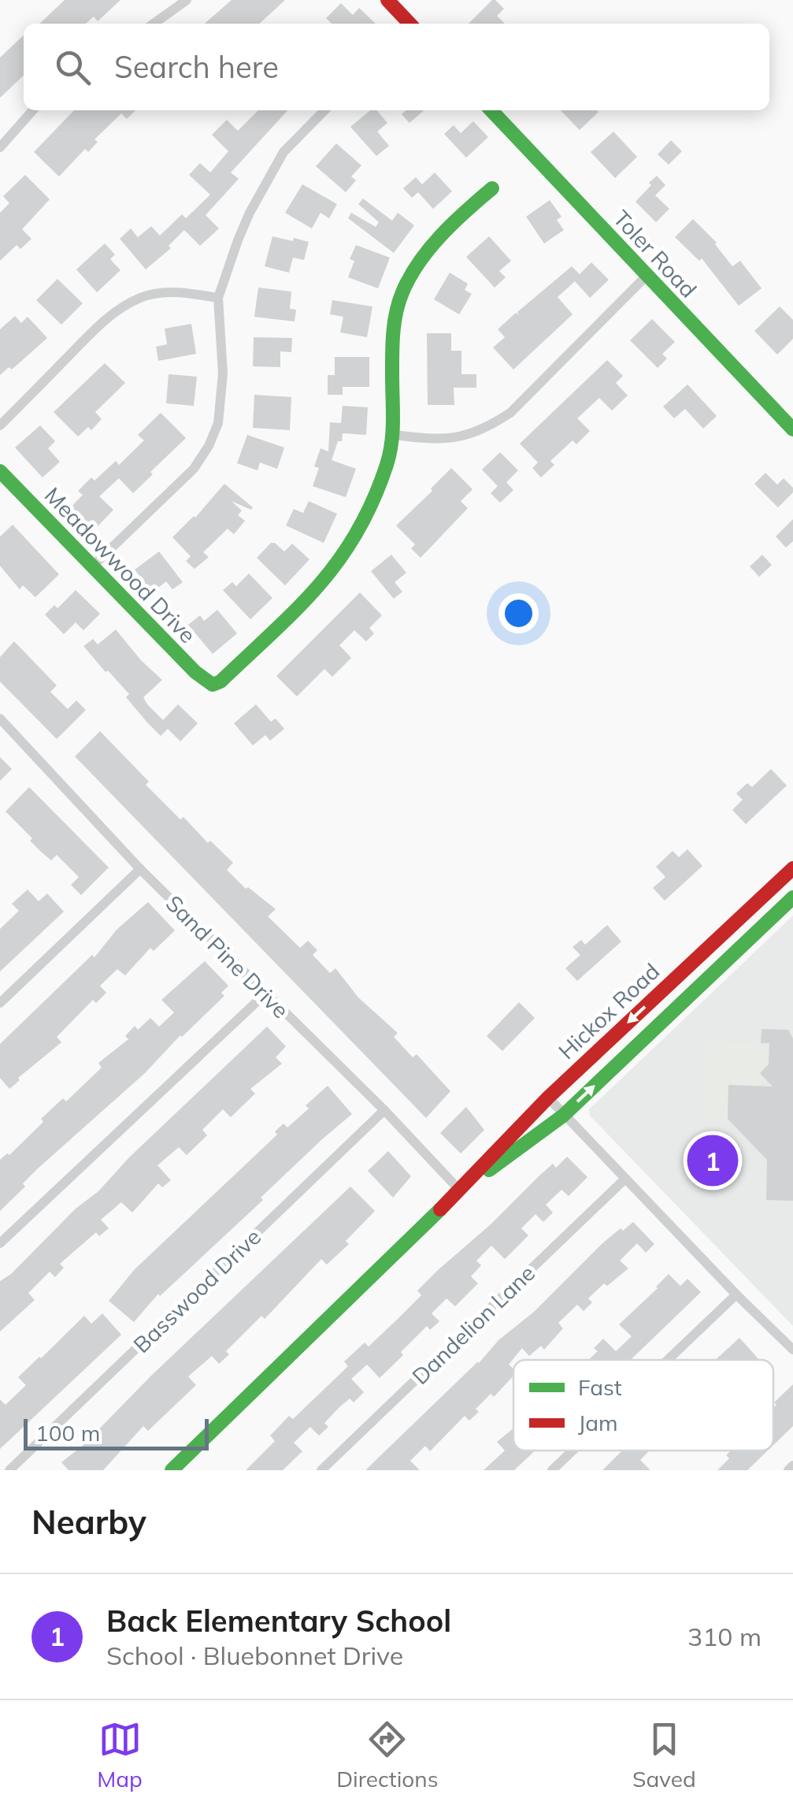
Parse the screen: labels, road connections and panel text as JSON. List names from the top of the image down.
{
  "streets": {
    "street": [
      "Toler Road",
      "Meadowwood Drive",
      "Sand Pine Drive",
      "Hickox Road",
      "Basswood Drive",
      "Dandelion Lane"
    ]
  },
  "crossings": [
    ["Sand Pine Drive", "Hickox Road"],
    ["Sand Pine Drive", "Basswood Drive"]
  ],
  "legend": ["Fast", "Jam"],
  "scale_bar": "100 m",
  "page": {
    "search": "Search here",
    "pins": "1",
    "scale": "100 m",
    "heading": "Nearby",
    "list": [
      {
        "mark": "1",
        "name": "Back Elementary School",
        "note": "School · Bluebonnet Drive",
        "value": "310 m"
      }
    ],
    "nav": ["Map", "Directions", "Saved"]
  }
}
